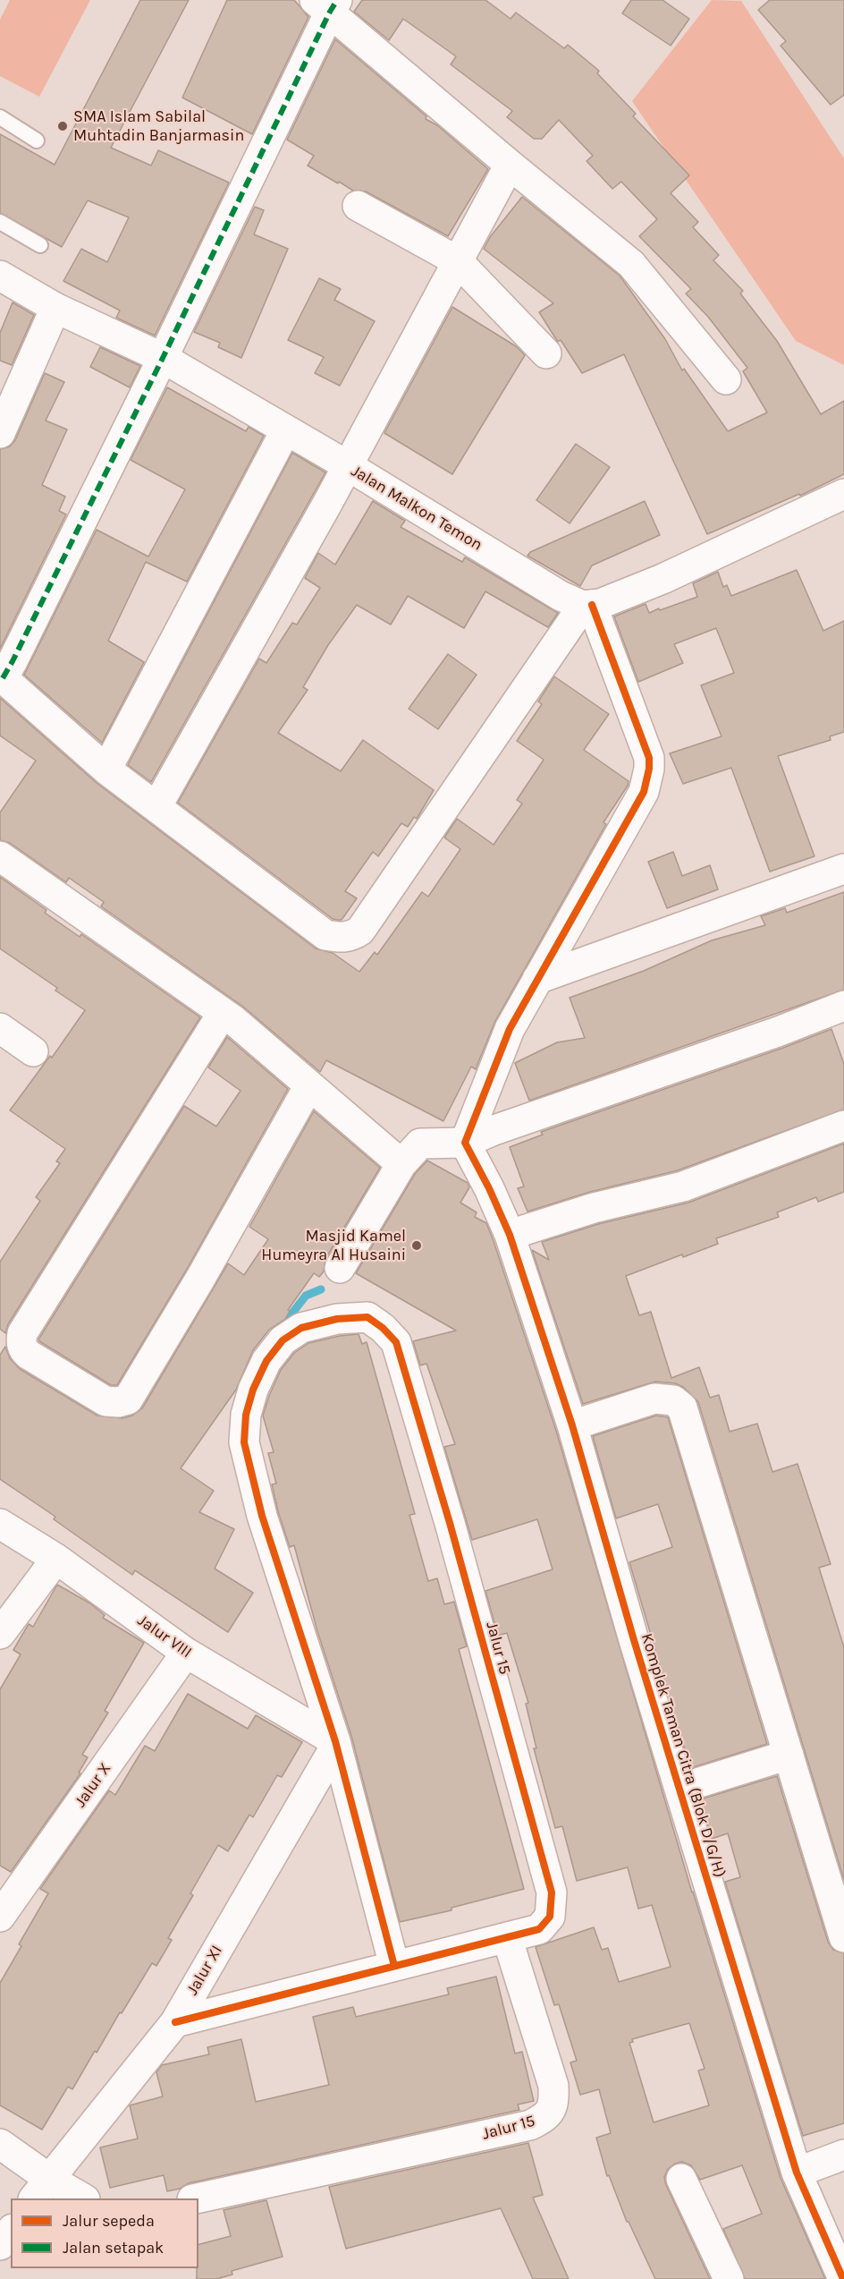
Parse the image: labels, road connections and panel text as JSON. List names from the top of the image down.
{
  "streets": {
    "street": [
      "Jalan Malkon Temon",
      "Jalur VIII",
      "Jalur 15",
      "Komplek Taman Citra (Blok D/G/H)",
      "Jalur X",
      "Jalur XI"
    ]
  },
  "crossings": [
    ["Jalur VIII", "Jalur 15"],
    ["Jalur VIII", "Jalur X"],
    ["Jalur VIII", "Jalur XI"],
    ["Jalur 15", "Jalur XI"]
  ],
  "places": ["SMA Islam Sabilal Muhtadin Banjarmasin", "Masjid Kamel Humeyra Al Husaini"],
  "legend": ["Jalur sepeda", "Jalan setapak"]
}
